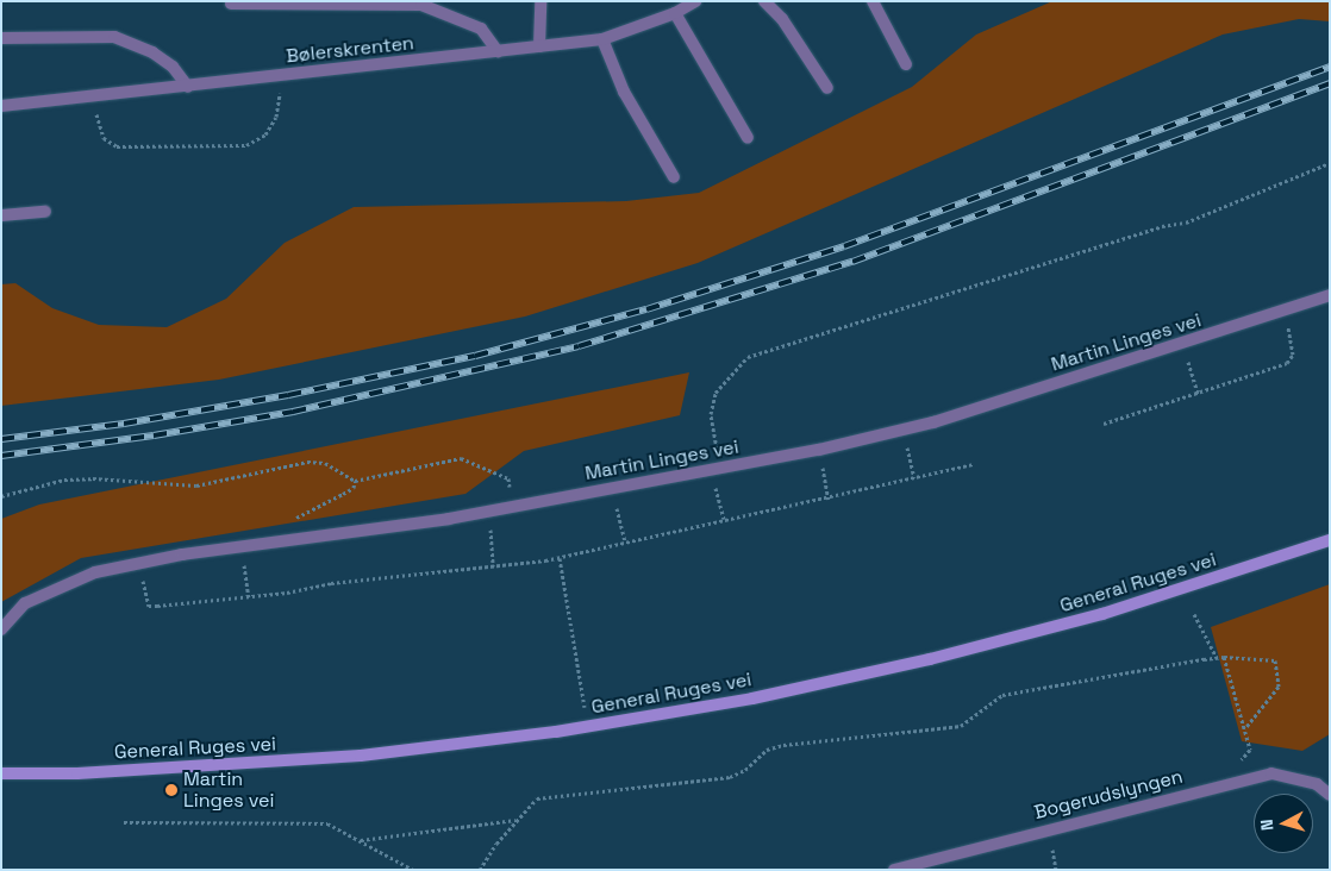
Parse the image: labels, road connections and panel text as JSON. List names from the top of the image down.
{
  "streets": {
    "main road": ["General Ruges vei"],
    "street": ["Bølerskrenten", "Martin Linges vei", "Bogerudslyngen"]
  },
  "places": ["Martin Linges vei"],
  "north": "left"
}
